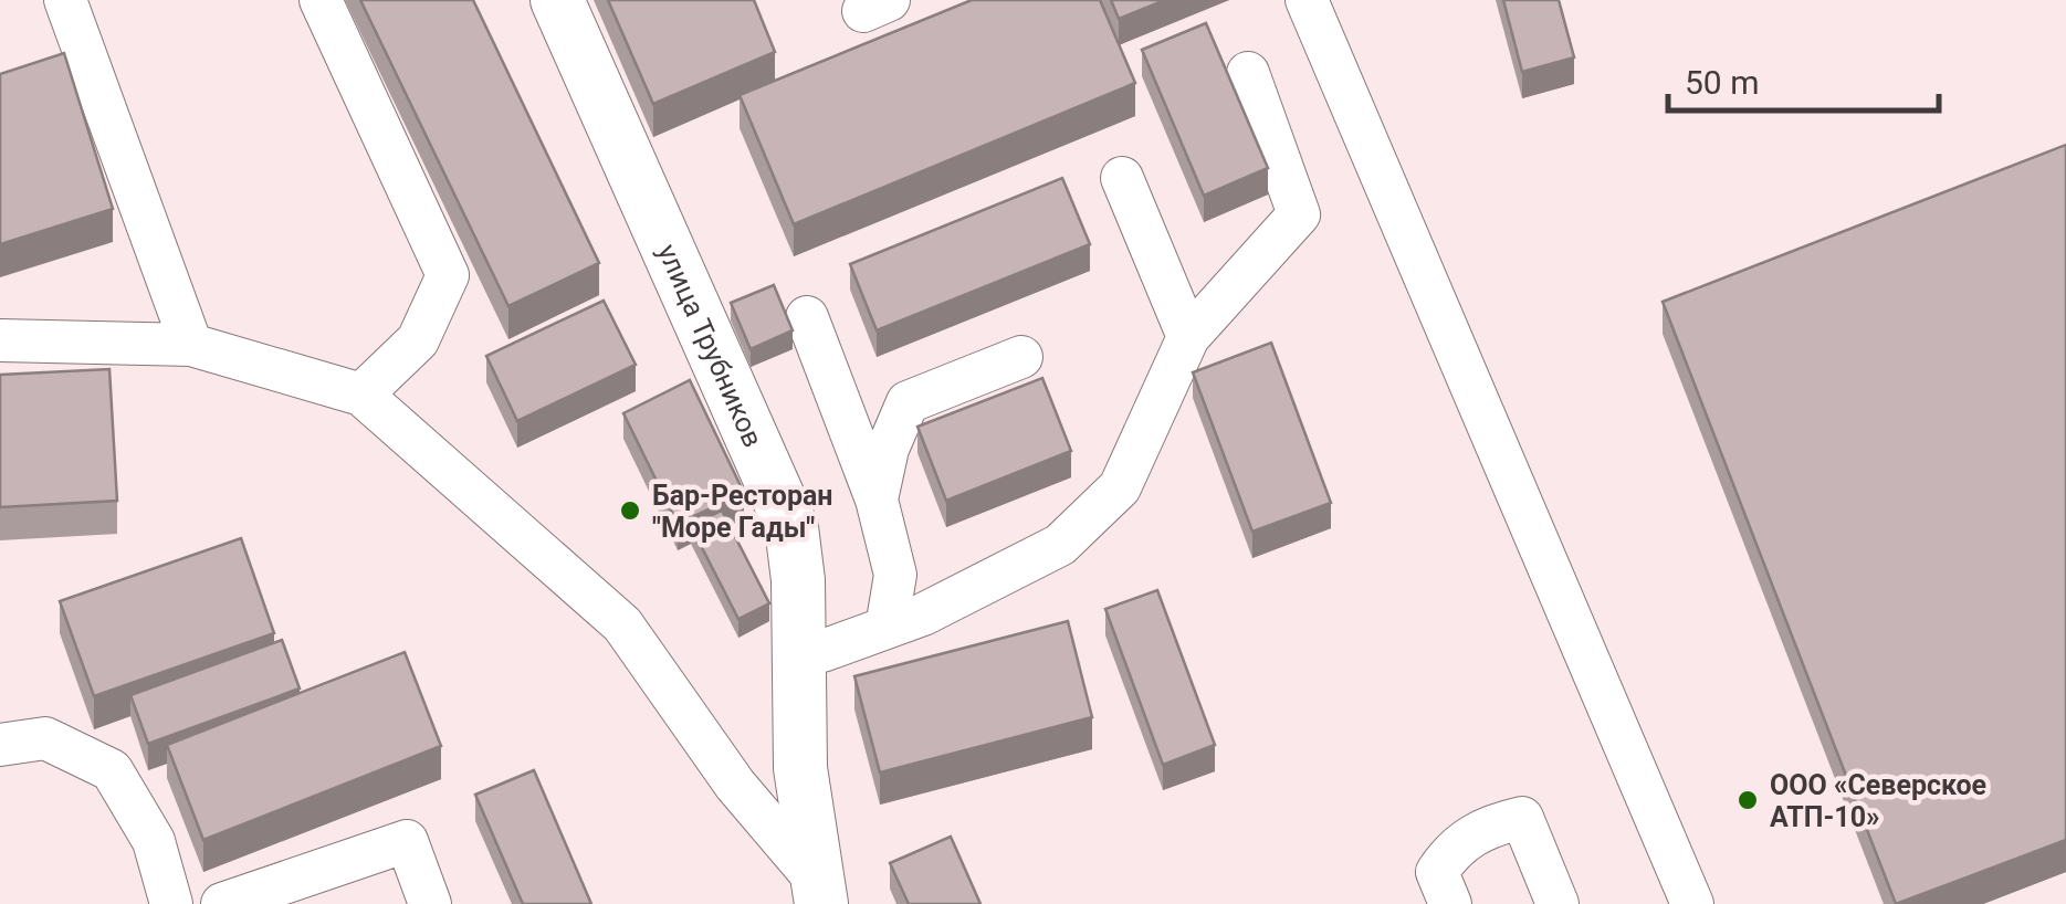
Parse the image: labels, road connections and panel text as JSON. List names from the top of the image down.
{
  "streets": {
    "main road": ["улица Трубников"]
  },
  "places": ["Бар-Ресторан \"Море Гады\"", "ООО «Северское АТП-10»"],
  "scale_bar": "50 m"
}
